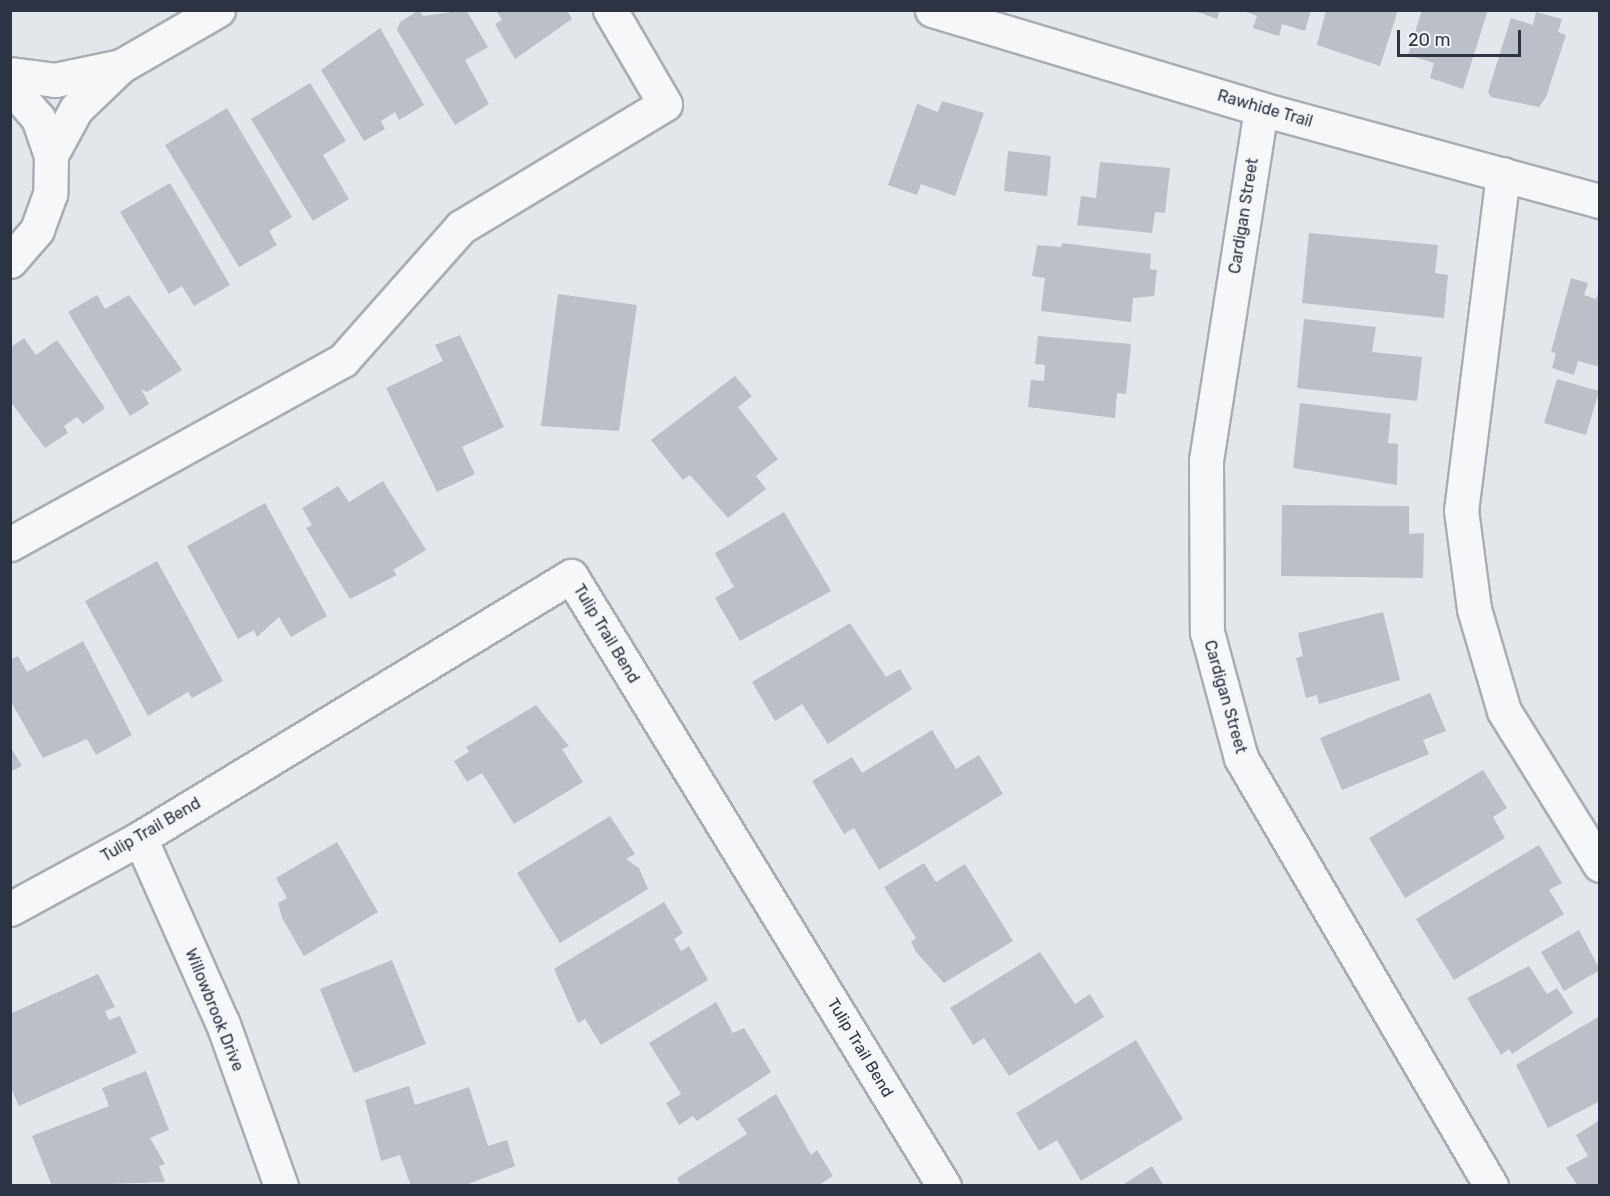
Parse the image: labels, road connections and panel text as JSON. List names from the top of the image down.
{
  "streets": {
    "street": [
      "Rawhide Trail",
      "Cardigan Street",
      "Tulip Trail Bend",
      "Willowbrook Drive"
    ]
  },
  "crossings": [
    ["Rawhide Trail", "Cardigan Street"],
    ["Tulip Trail Bend", "Willowbrook Drive"]
  ],
  "scale_bar": "20 m"
}
